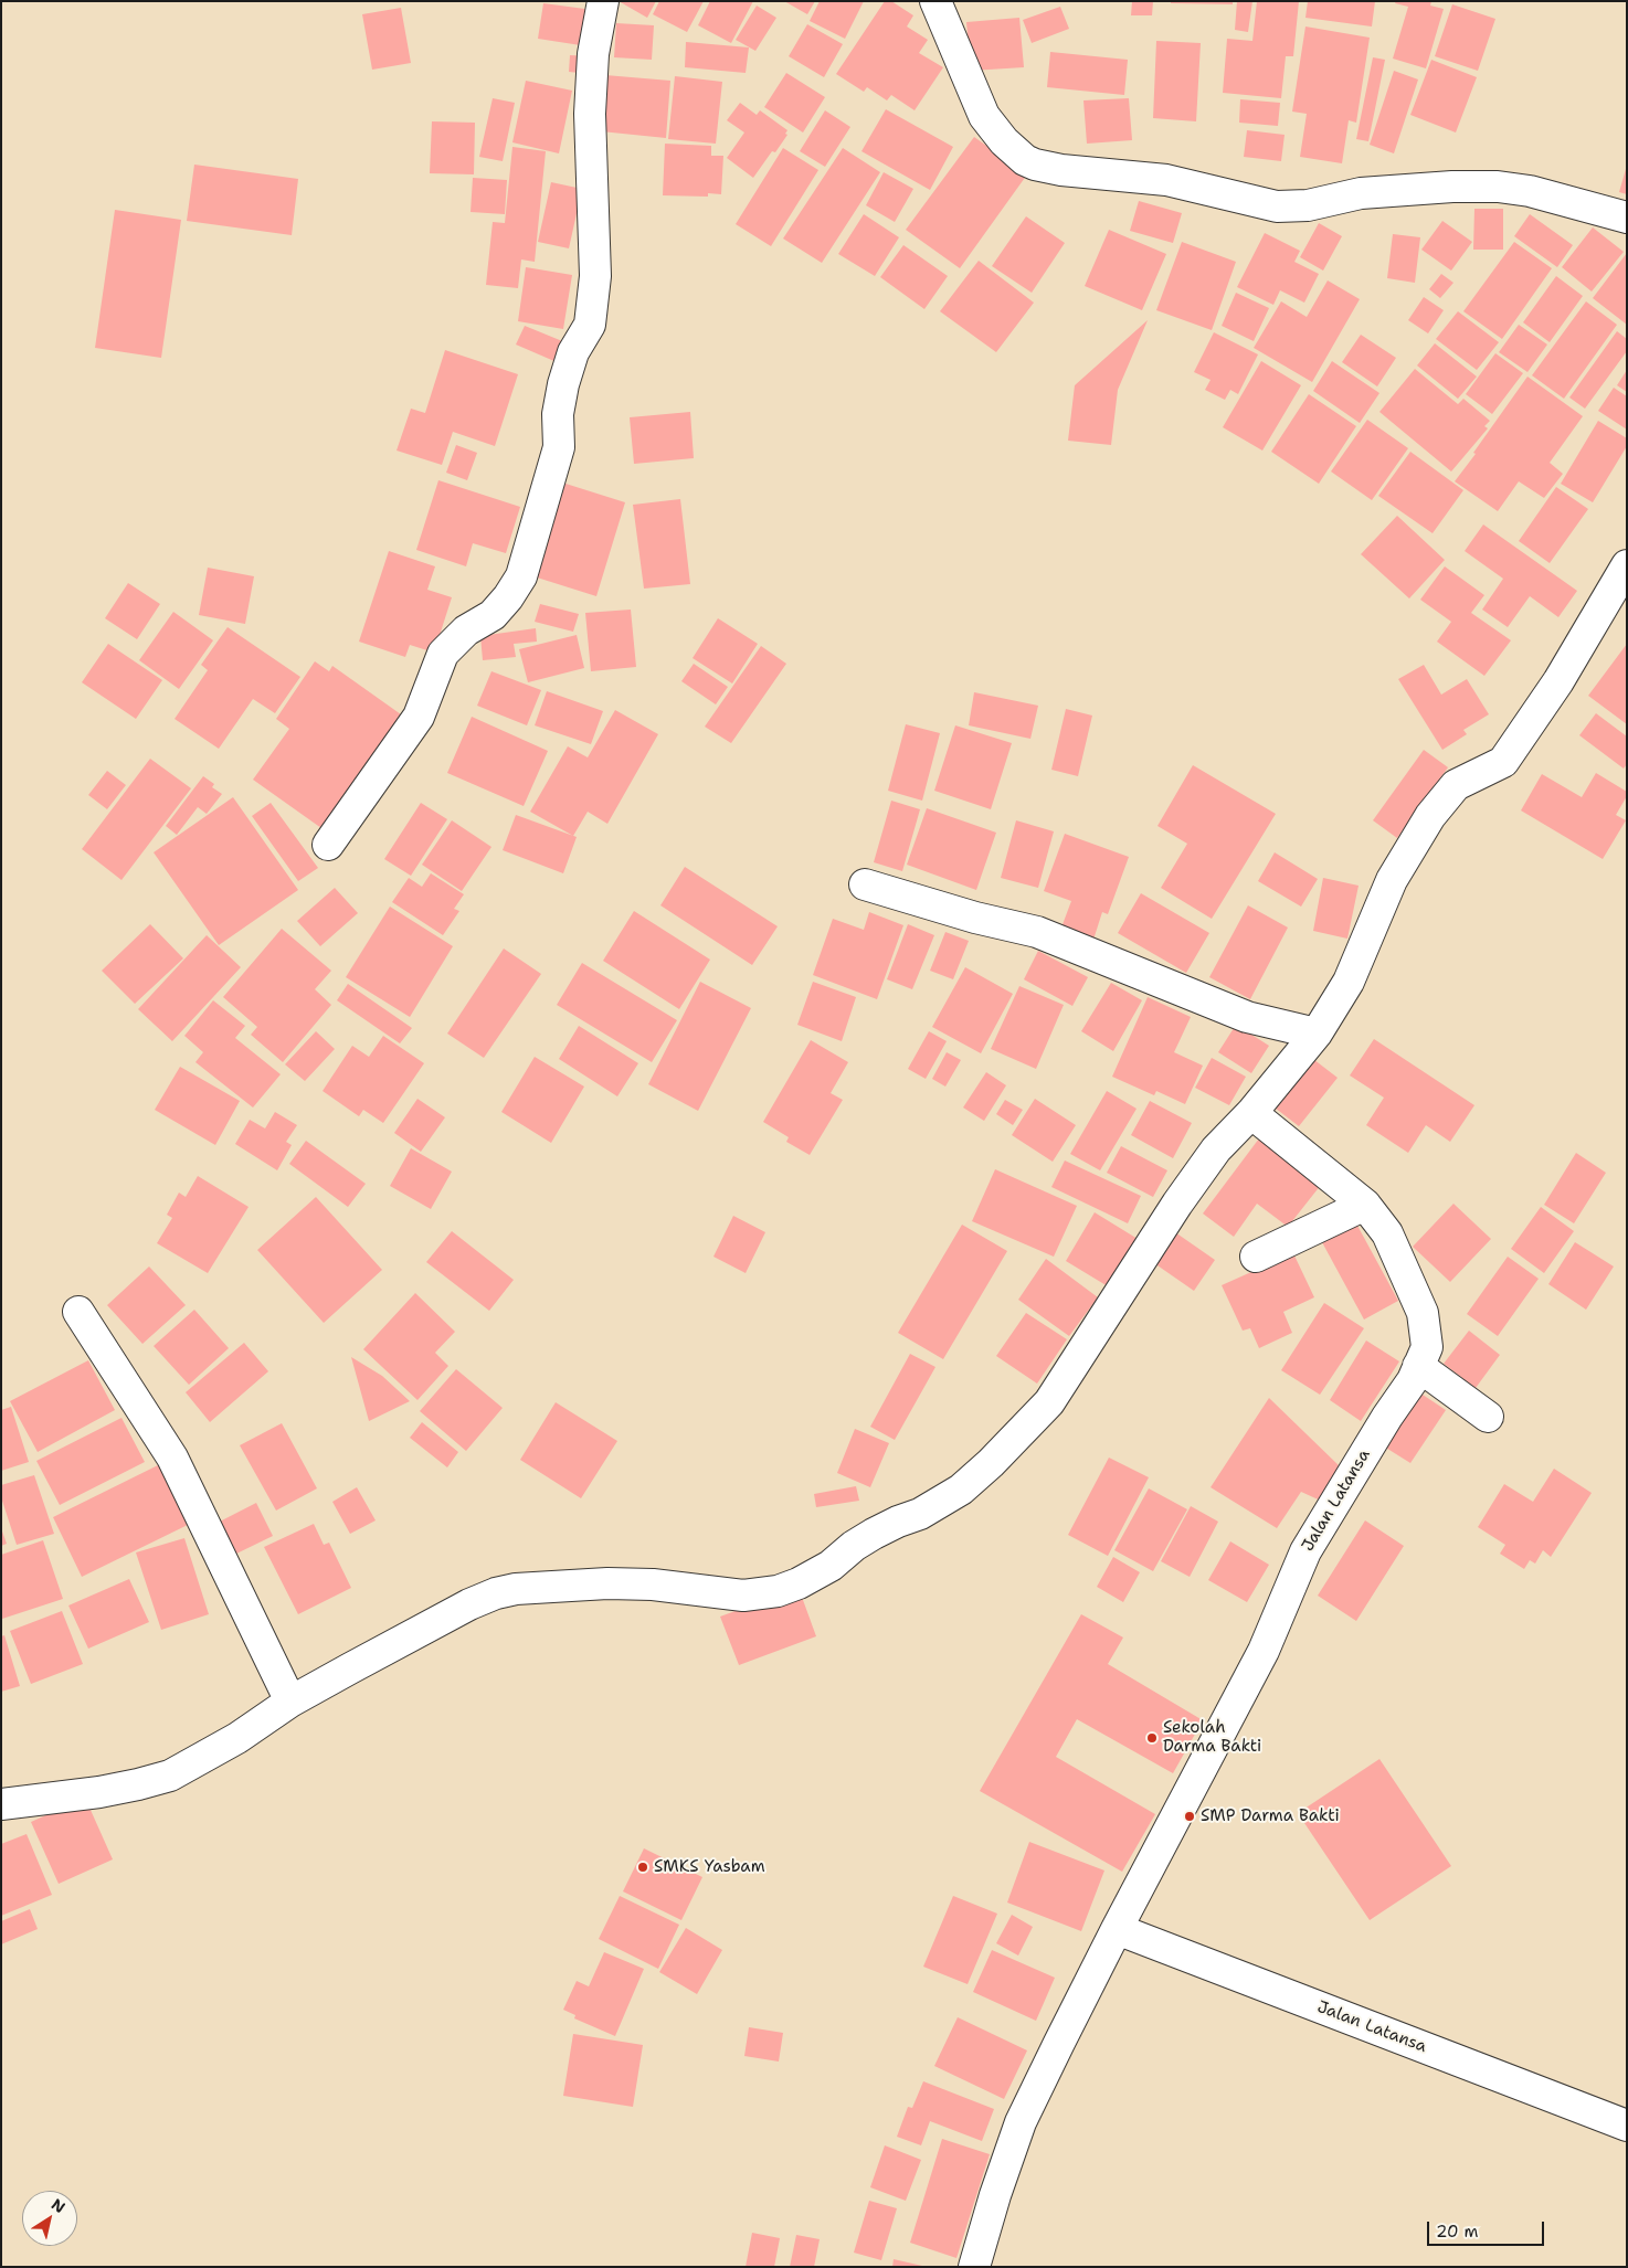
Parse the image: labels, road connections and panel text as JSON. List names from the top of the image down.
{
  "streets": {
    "street": ["Jalan Latansa"]
  },
  "places": ["Sekolah Darma Bakti", "SMP Darma Bakti", "SMKS Yasbam"],
  "scale_bar": "20 m",
  "north": "top right"
}
